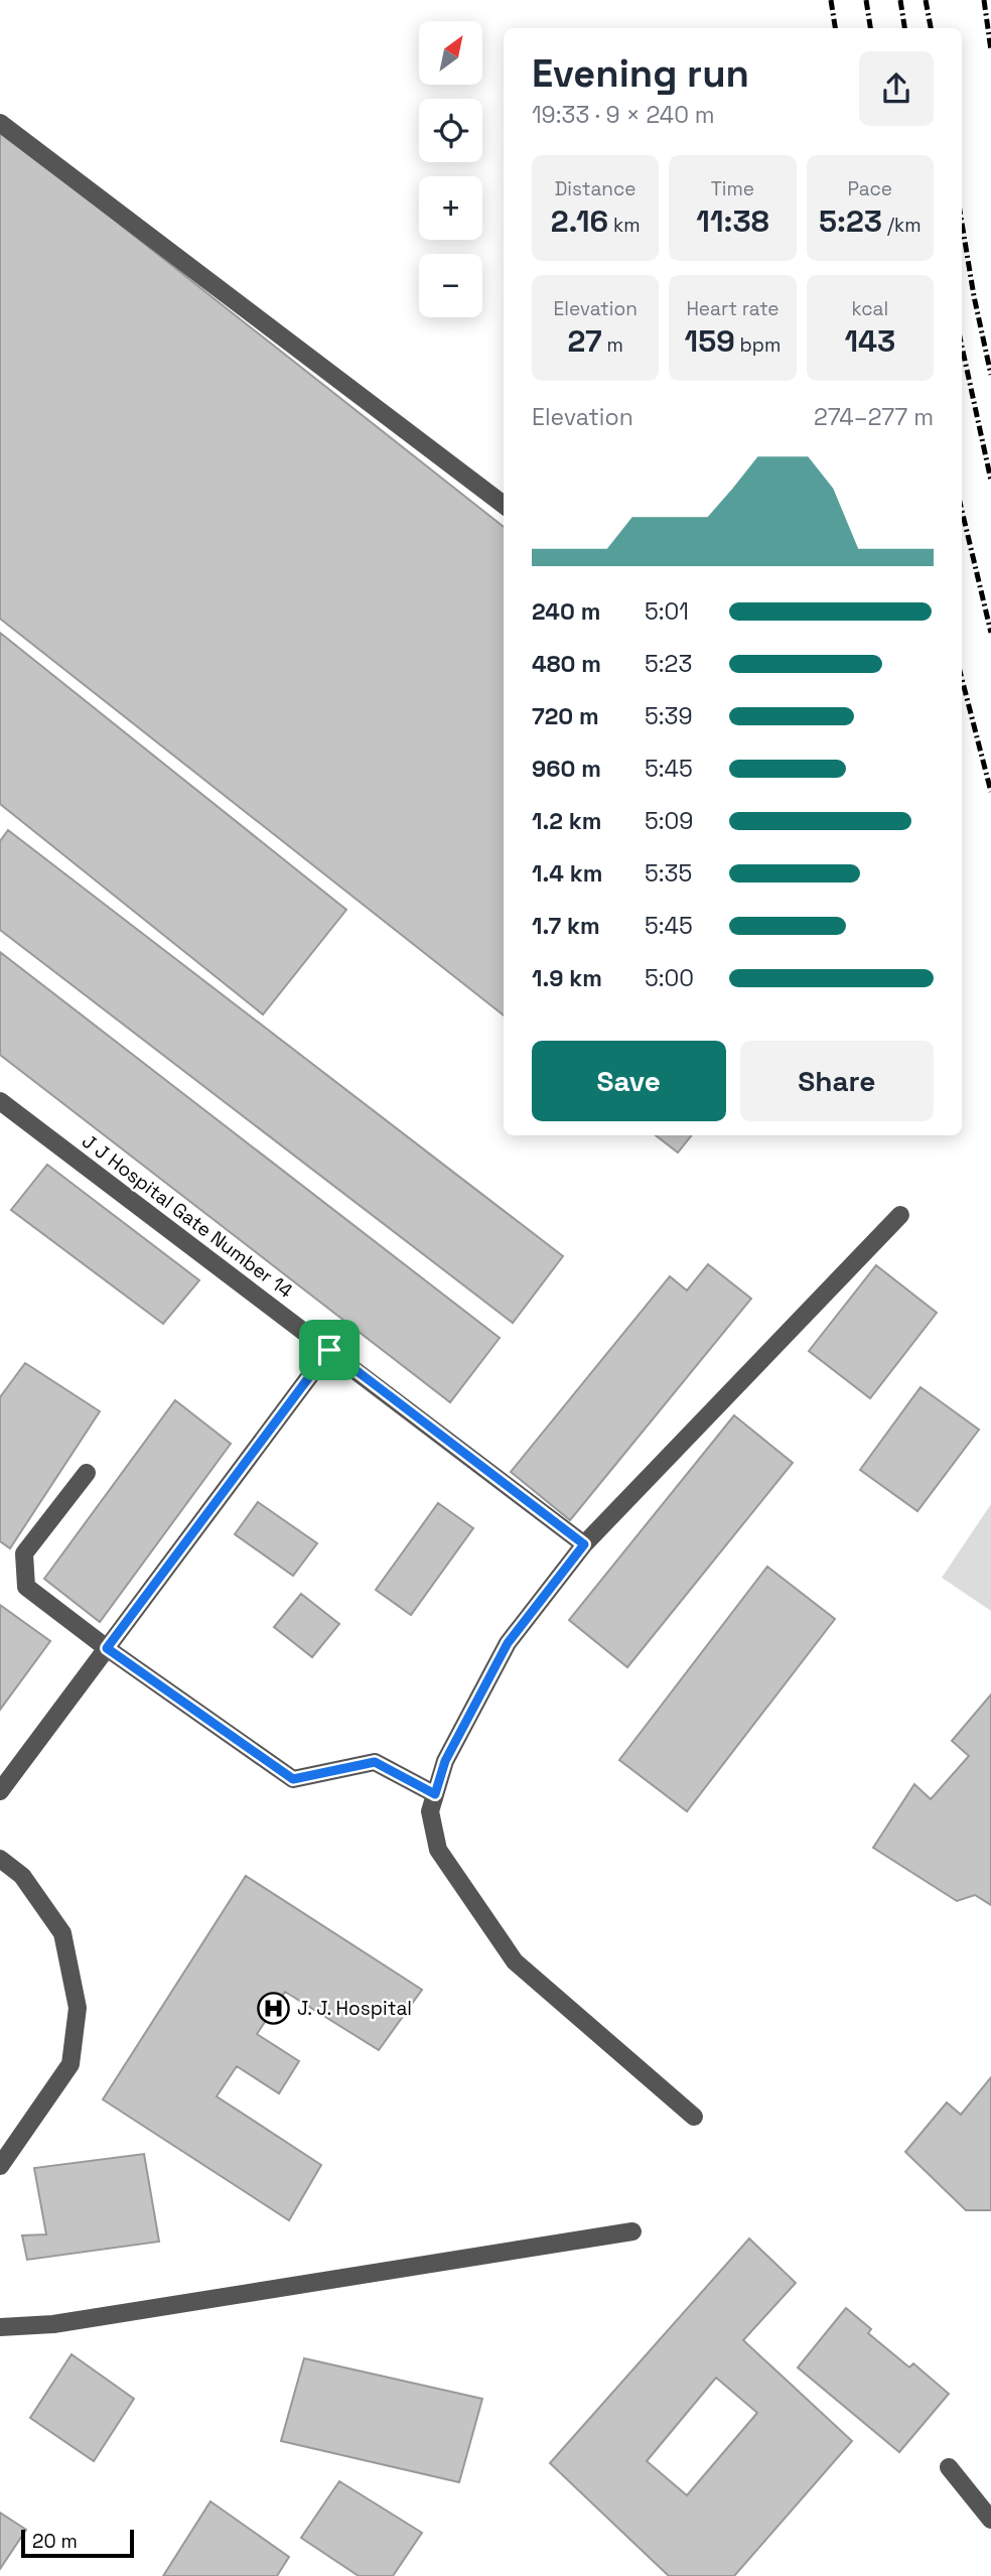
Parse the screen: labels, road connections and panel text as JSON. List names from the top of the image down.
{
  "streets": {
    "lane": ["J J Hospital Gate Number 14"]
  },
  "places": {
    "hospital": ["J. J. Hospital"]
  },
  "scale_bar": "20 m",
  "north": "top right",
  "page": {
    "map_buttons": ["+", "−"],
    "heading": ["Evening run", "19:33 · 9 × 240 m"],
    "stats": [
      ["Distance", "2.16 km"],
      ["Time", "11:38"],
      ["Pace", "5:23 /km"],
      ["Elevation", "27 m"],
      ["Heart rate", "159 bpm"],
      ["kcal", "143"]
    ],
    "chart": ["Elevation", "274–277 m"],
    "list": [
      {
        "name": "240 m",
        "note": "5:01"
      },
      {
        "name": "480 m",
        "note": "5:23"
      },
      {
        "name": "720 m",
        "note": "5:39"
      },
      {
        "name": "960 m",
        "note": "5:45"
      },
      {
        "name": "1.2 km",
        "note": "5:09"
      },
      {
        "name": "1.4 km",
        "note": "5:35"
      },
      {
        "name": "1.7 km",
        "note": "5:45"
      },
      {
        "name": "1.9 km",
        "note": "5:00"
      }
    ],
    "buttons": ["Save", "Share"],
    "scale": "20 m"
  }
}
